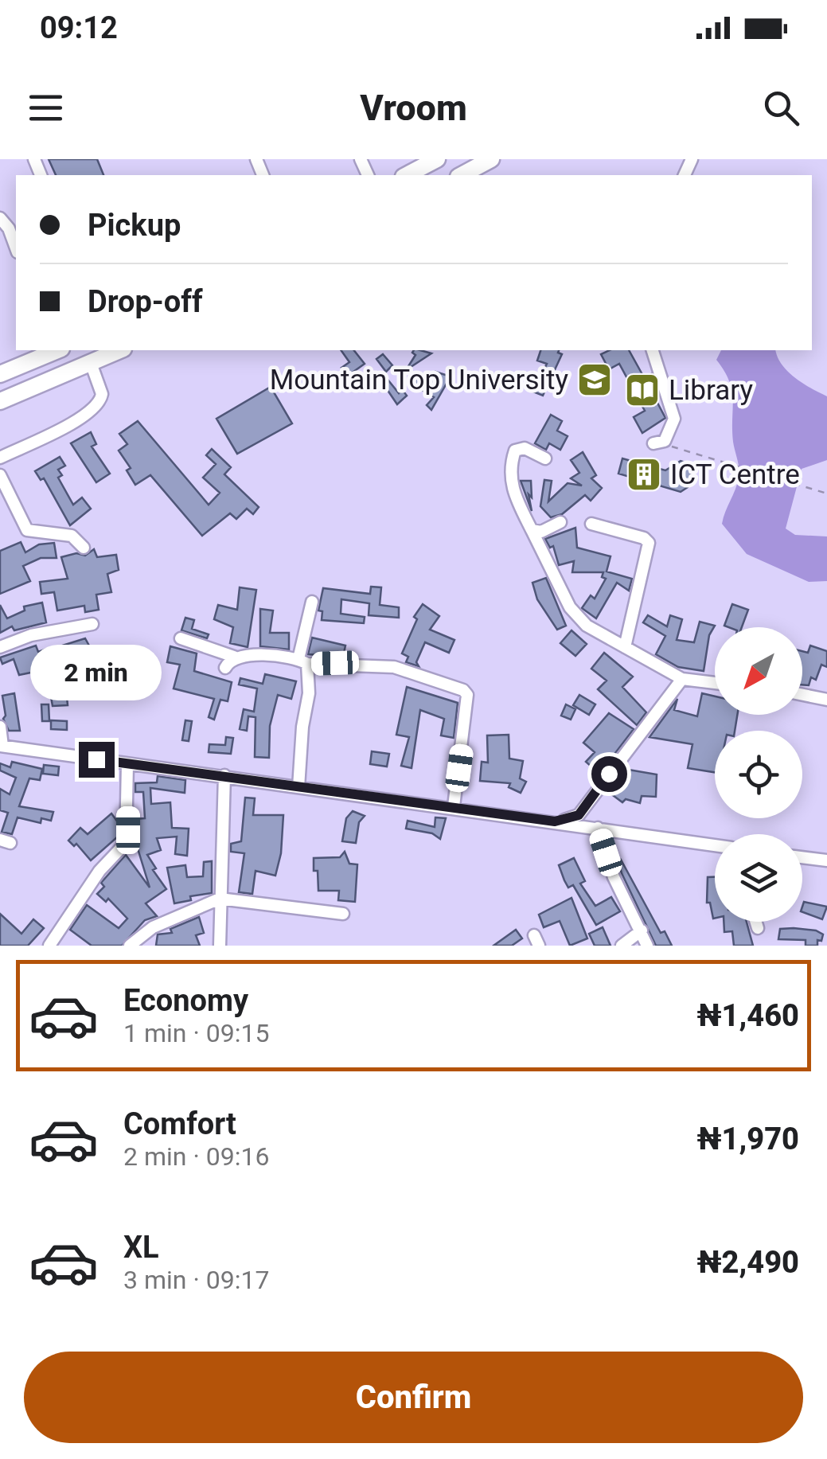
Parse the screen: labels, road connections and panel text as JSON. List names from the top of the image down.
{
  "places": {
    "school or university": ["Mountain Top University"],
    "library": ["Library"],
    "building": ["ICT Centre"]
  },
  "north": "bottom left",
  "page": {
    "status": "09:12",
    "header": "Vroom",
    "banner": ["Pickup", "Drop-off"],
    "bubble": "2 min",
    "list": [
      {
        "name": "Economy",
        "note": "1 min · 09:15",
        "value": "₦1,460"
      },
      {
        "name": "Comfort",
        "note": "2 min · 09:16",
        "value": "₦1,970"
      },
      {
        "name": "XL",
        "note": "3 min · 09:17",
        "value": "₦2,490"
      }
    ],
    "buttons": "Confirm"
  }
}
